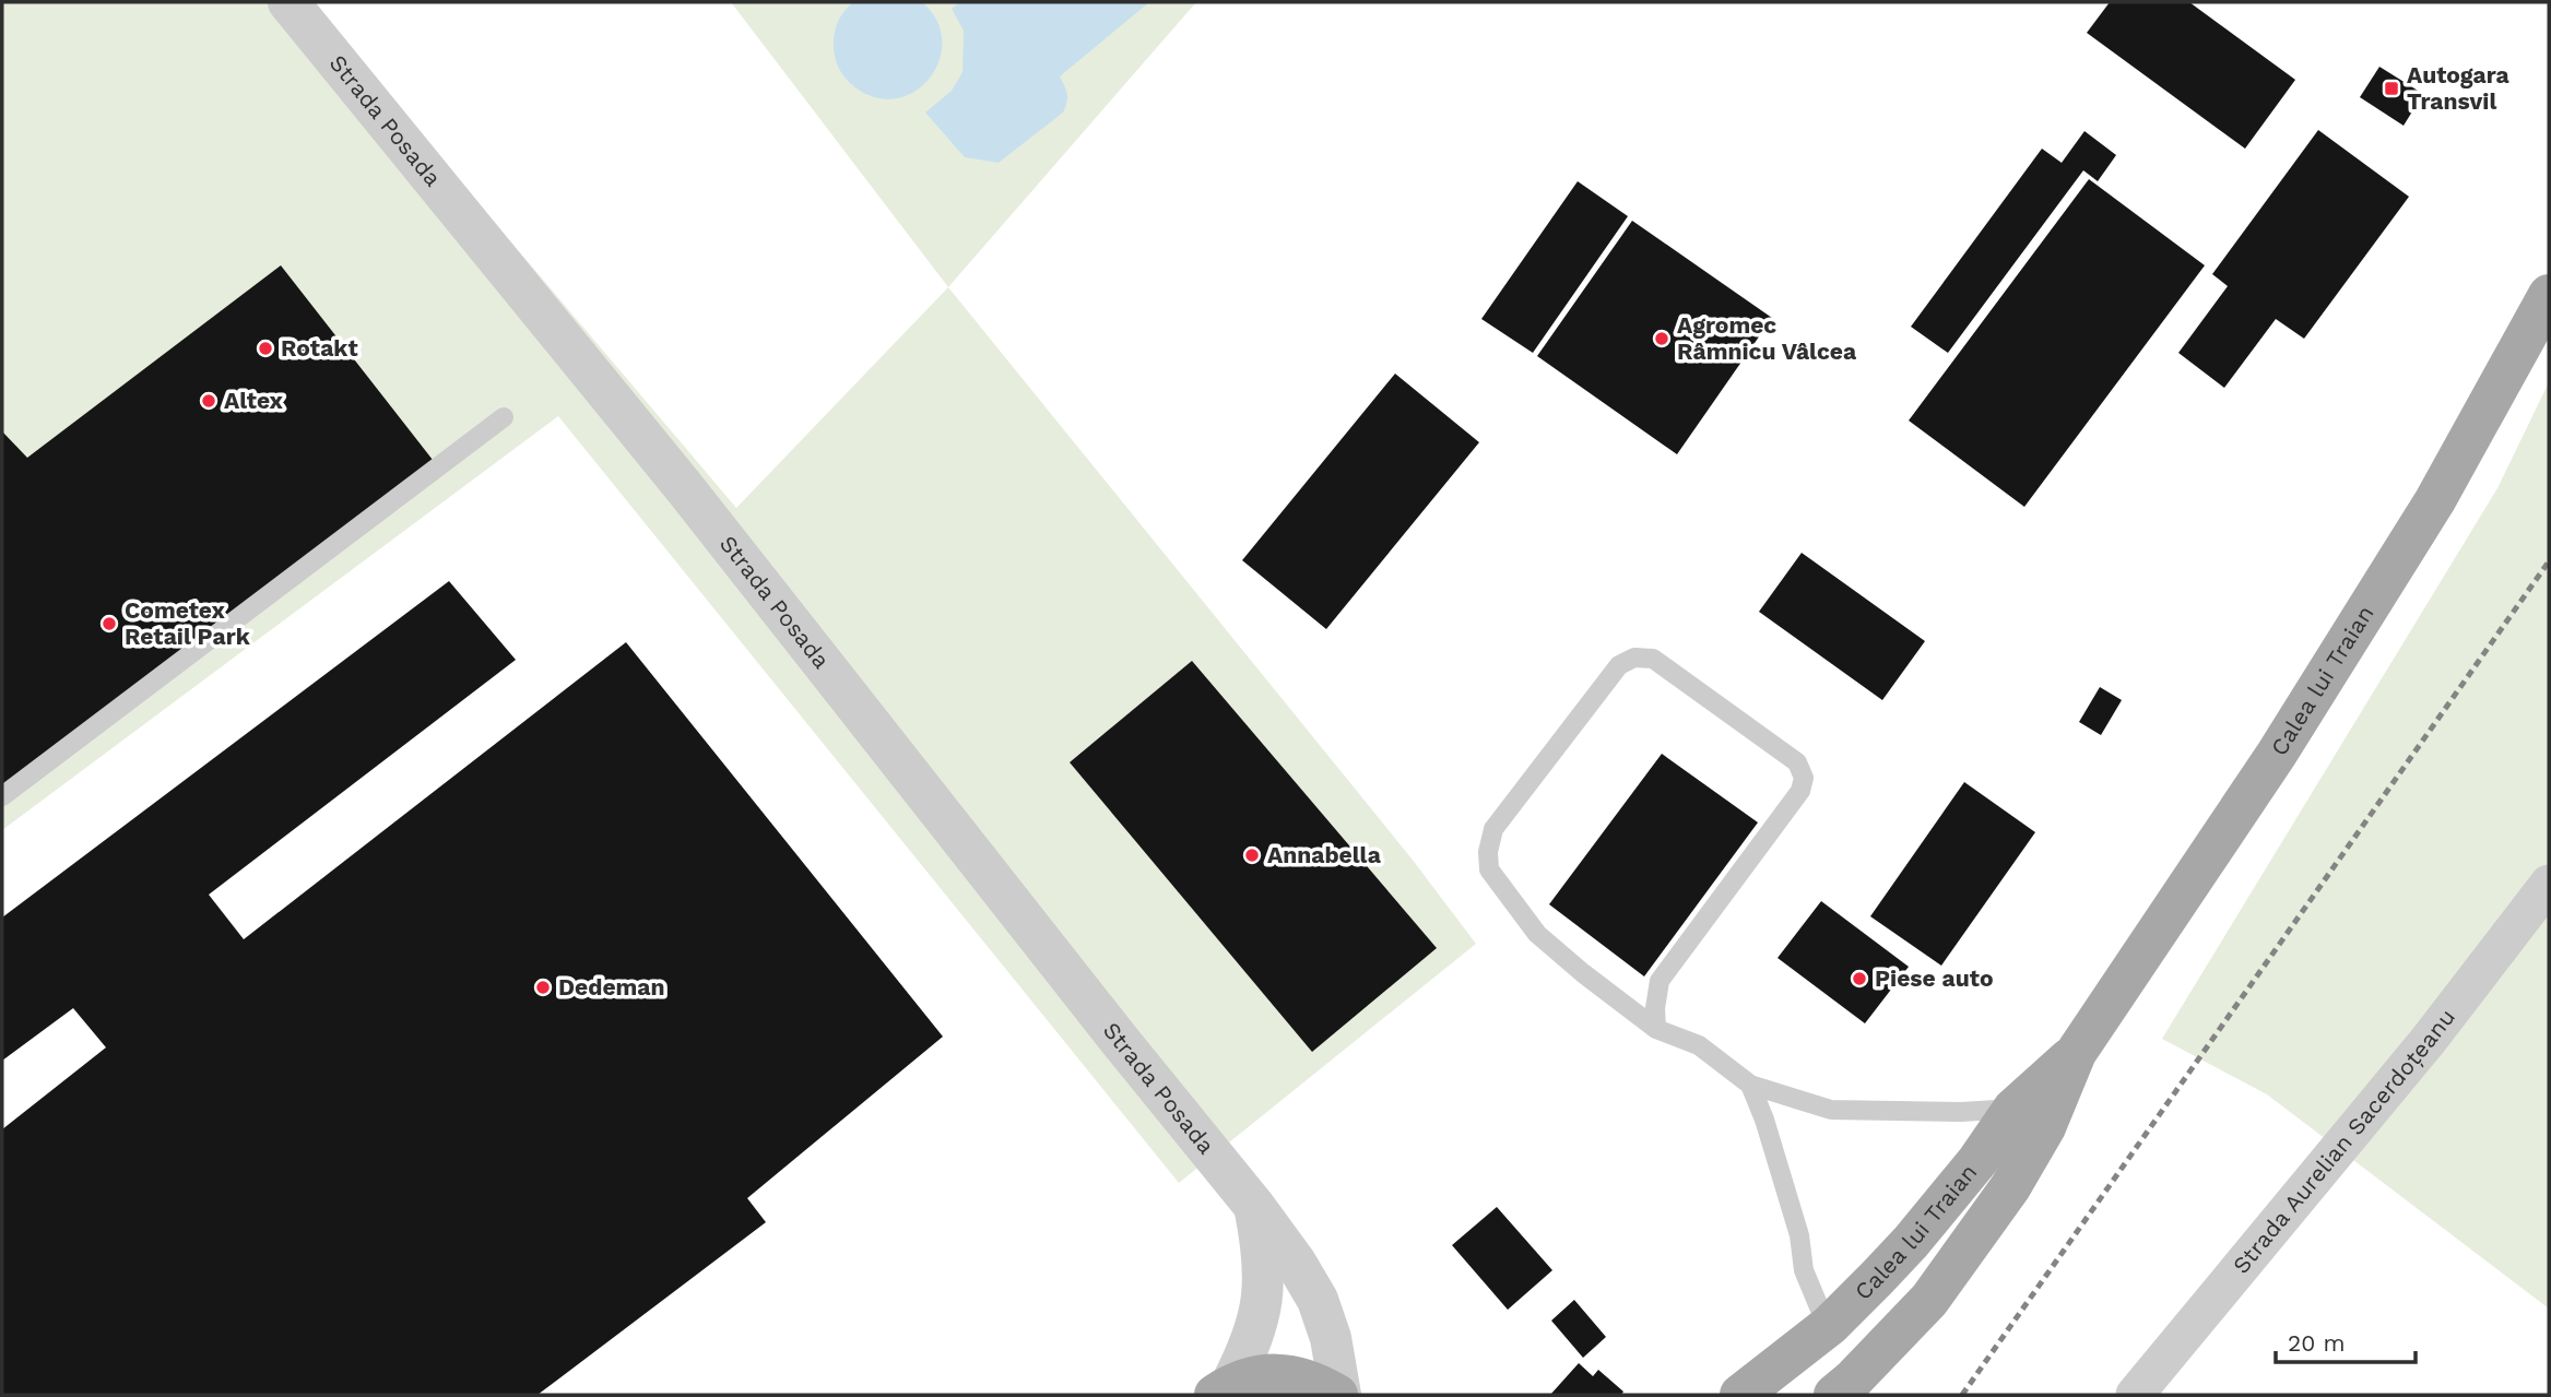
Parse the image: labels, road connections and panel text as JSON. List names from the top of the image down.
{
  "streets": {
    "main road": ["Calea lui Traian"],
    "street": ["Strada Posada", "Strada Aurelian Sacerdoțeanu"]
  },
  "places": {
    "transit": ["Autogara Transvil"],
    "other": [
      "Agromec Râmnicu Vâlcea",
      "Rotakt",
      "Altex",
      "Cometex Retail Park",
      "Annabella",
      "Piese auto",
      "Dedeman"
    ]
  },
  "scale_bar": "20 m"
}
